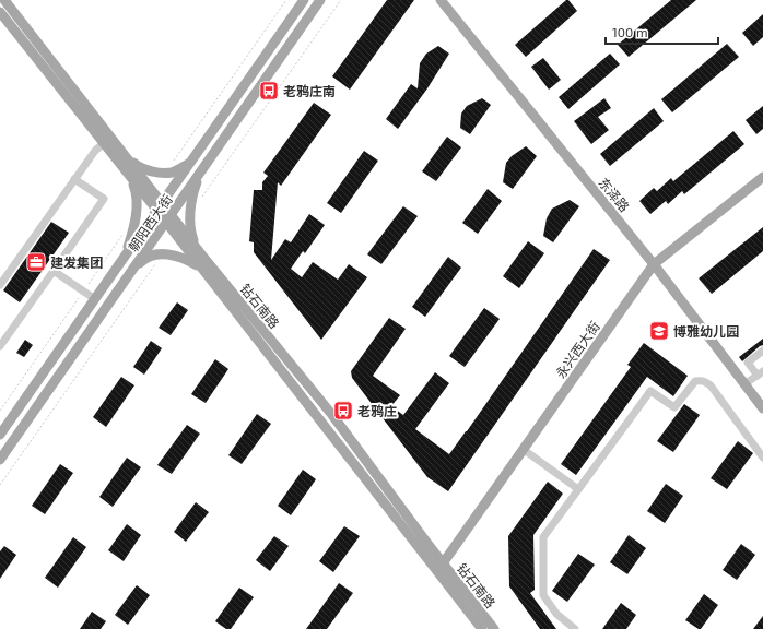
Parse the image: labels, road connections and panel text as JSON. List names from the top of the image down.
{
  "streets": {
    "main road": [
      "东泽路",
      "朝阳西大街",
      "钻石南路",
      "永兴西大街"
    ]
  },
  "crossings": [
    ["东泽路", "永兴西大街"],
    ["朝阳西大街", "钻石南路"],
    ["钻石南路", "永兴西大街"]
  ],
  "places": {
    "bus stop": ["老鸦庄南", "老鸦庄"],
    "office": ["建发集团"],
    "school or university": ["博雅幼儿园"]
  },
  "scale_bar": "100 m"
}
